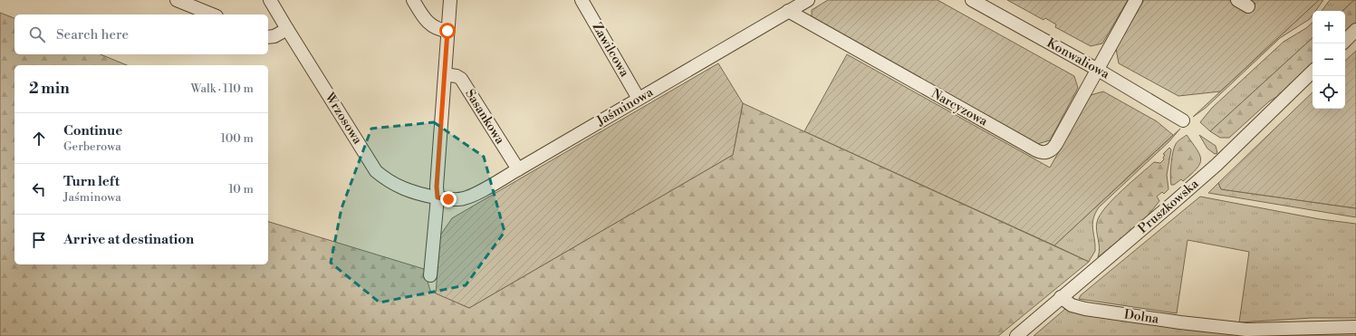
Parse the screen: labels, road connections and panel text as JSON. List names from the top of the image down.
{
  "streets": {
    "street": [
      "Zawilcowa",
      "Konwaliowa",
      "Jaśminowa",
      "Narcyzowa",
      "Sasankowa",
      "Wrzosowa",
      "Pruszkowska",
      "Dolna"
    ]
  },
  "crossings": [
    ["Zawilcowa", "Jaśminowa"],
    ["Konwaliowa", "Narcyzowa"],
    ["Jaśminowa", "Narcyzowa"],
    ["Jaśminowa", "Sasankowa"],
    ["Jaśminowa", "Wrzosowa"],
    ["Pruszkowska", "Dolna"]
  ],
  "page": {
    "map_buttons": ["+", "−"],
    "search": "Search here",
    "heading": ["2 min", "Walk · 110 m"],
    "list": [
      ["Continue", "Gerberowa", "100 m"],
      ["Turn left", "Jaśminowa", "10 m"],
      "Arrive at destination"
    ]
  }
}
